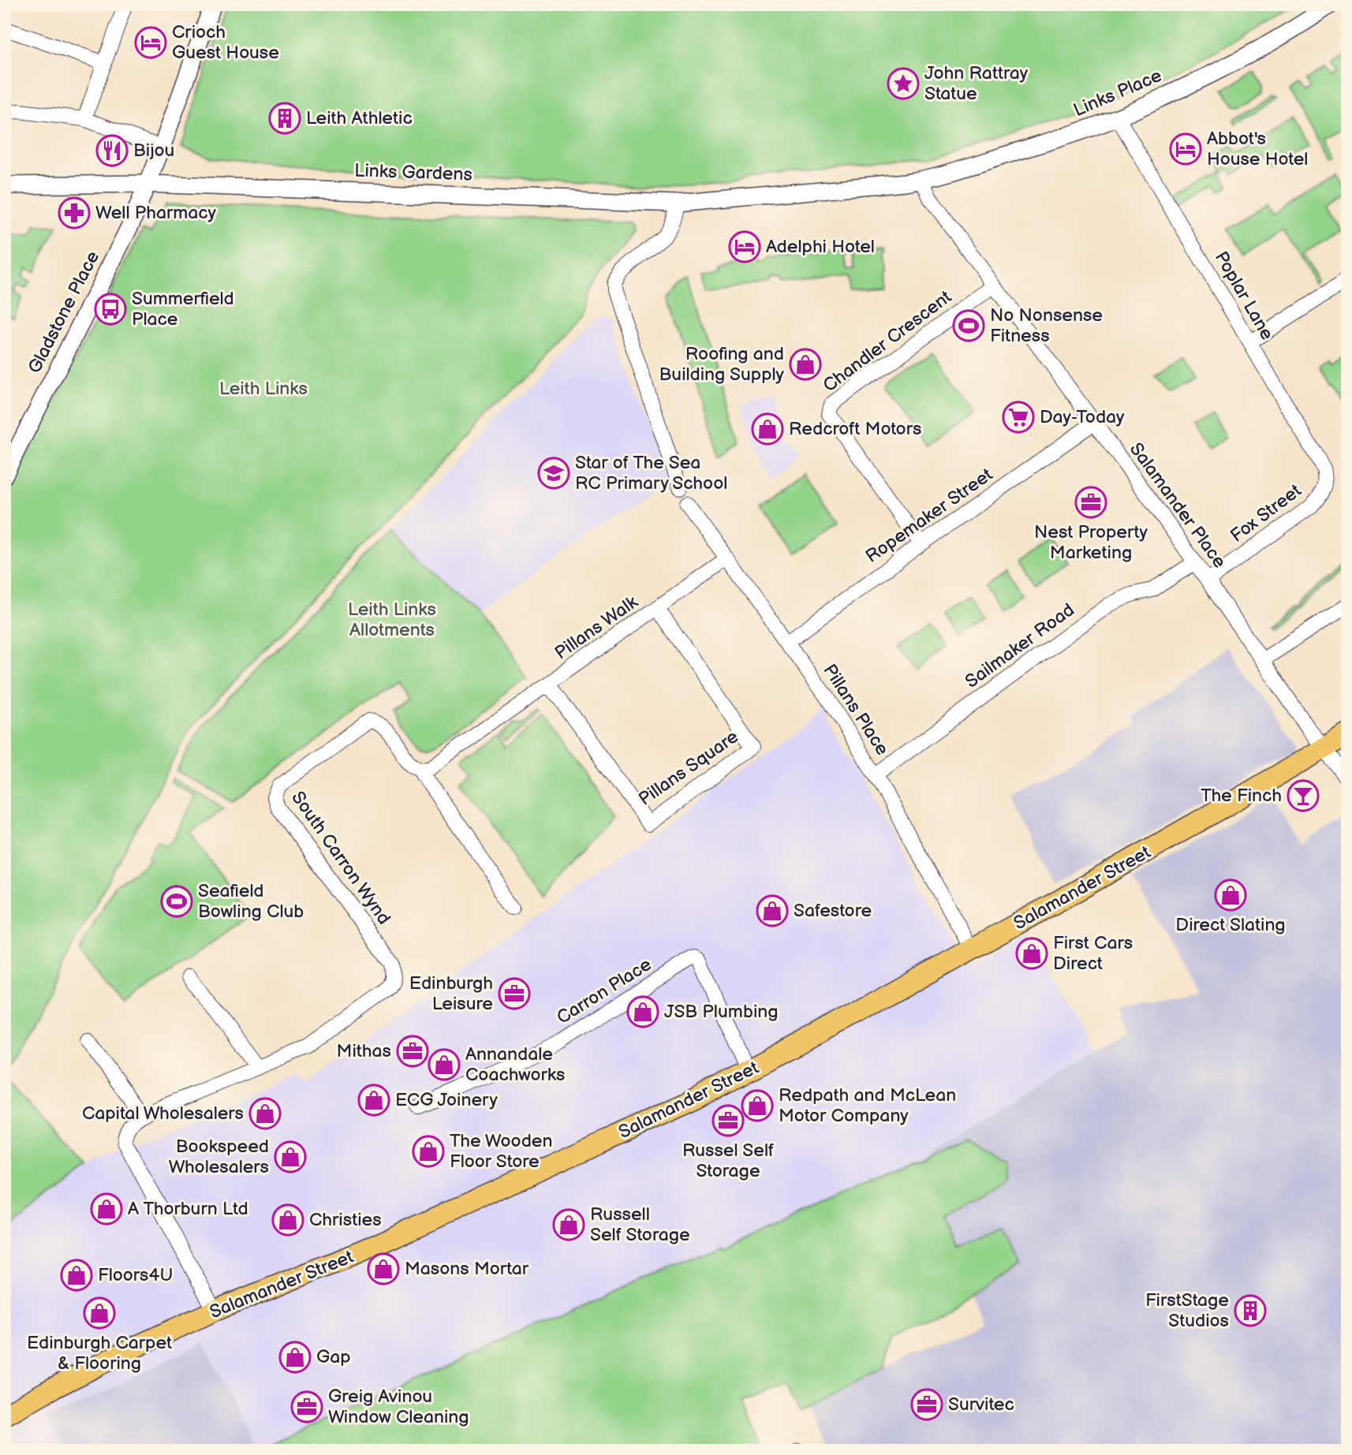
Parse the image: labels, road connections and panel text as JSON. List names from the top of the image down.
{
  "streets": {
    "main road": ["Salamander Street"],
    "street": [
      "Links Place",
      "Links Gardens",
      "Poplar Lane",
      "Gladstone Place",
      "Chandler Crescent",
      "Salamander Place",
      "Fox Street",
      "Ropemaker Street",
      "Pillans Walk",
      "Sailmaker Road",
      "Pillans Place",
      "Pillans Square",
      "South Carron Wynd",
      "Carron Place"
    ]
  },
  "crossings": [
    ["Links Place", "Links Gardens"],
    ["Links Place", "Poplar Lane"],
    ["Links Place", "Salamander Place"],
    ["Links Gardens", "Gladstone Place"],
    ["Links Gardens", "Salamander Place"],
    ["Poplar Lane", "Fox Street"],
    ["Chandler Crescent", "Salamander Place"],
    ["Chandler Crescent", "Ropemaker Street"],
    ["Salamander Place", "Fox Street"],
    ["Salamander Place", "Ropemaker Street"],
    ["Salamander Place", "Sailmaker Road"],
    ["Salamander Place", "Salamander Street"],
    ["Ropemaker Street", "Pillans Place"],
    ["Pillans Walk", "Pillans Place"],
    ["Pillans Walk", "Pillans Square"],
    ["Pillans Walk", "South Carron Wynd"],
    ["Sailmaker Road", "Pillans Place"],
    ["Pillans Place", "Salamander Street"],
    ["South Carron Wynd", "Salamander Street"],
    ["Salamander Street", "Carron Place"]
  ],
  "parks": ["Leith Links", "Leith Links Allotments"],
  "places": {
    "hotel": ["Crioch Guest House", "Abbot's House Hotel", "Adelphi Hotel"],
    "place": ["John Rattray Statue"],
    "building": ["Leith Athletic", "FirstStage Studios"],
    "restaurant": ["Bijou"],
    "pharmacy": ["Well Pharmacy"],
    "bus stop": ["Summerfield Place"],
    "sports": ["No Nonsense Fitness", "Seafield Bowling Club"],
    "shop": [
      "Roofing and Building Supply",
      "Redcroft Motors",
      "Direct Slating",
      "Safestore",
      "First Cars Direct",
      "JSB Plumbing",
      "Annandale Coachworks",
      "ECG Joinery",
      "Redpath and McLean Motor Company",
      "Capital Wholesalers",
      "The Wooden Floor Store",
      "Bookspeed Wholesalers",
      "A Thorburn Ltd",
      "Christies",
      "Russell Self Storage",
      "Masons Mortar",
      "Floors4U",
      "Edinburgh Carpet & Flooring",
      "Gap"
    ],
    "supermarket": ["Day-Today"],
    "school or university": ["Star of The Sea RC Primary School"],
    "office": [
      "Nest Property Marketing",
      "Edinburgh Leisure",
      "Mithas",
      "Russel Self Storage",
      "Survitec",
      "Greig Avinou Window Cleaning"
    ],
    "bar": ["The Finch"]
  }
}
